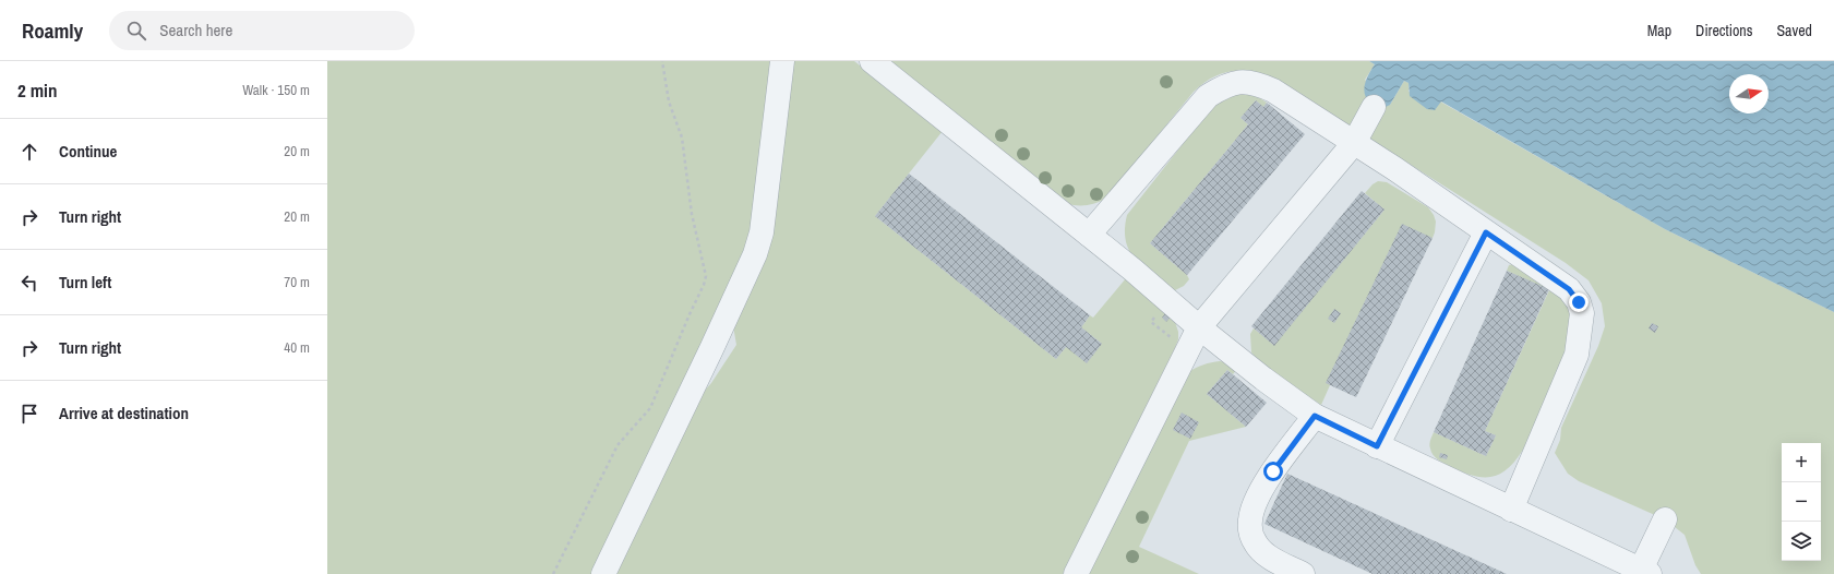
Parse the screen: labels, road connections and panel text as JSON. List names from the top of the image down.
{
  "north": "right",
  "page": {
    "header": "Roamly",
    "search": "Search here",
    "nav": ["Map", "Directions", "Saved"],
    "heading": ["2 min", "Walk · 150 m"],
    "list": [
      ["Continue", "20 m"],
      ["Turn right", "20 m"],
      ["Turn left", "70 m"],
      ["Turn right", "40 m"],
      "Arrive at destination"
    ],
    "map_buttons": ["+", "−"]
  }
}
